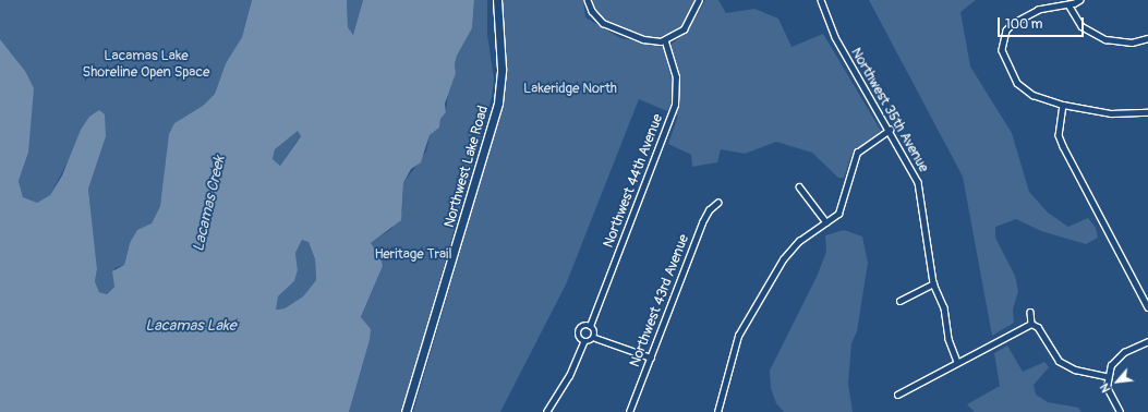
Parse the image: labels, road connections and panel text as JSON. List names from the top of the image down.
{
  "streets": {
    "main road": ["Northwest Lake Road"],
    "street": ["Northwest 35th Avenue", "Northwest 44th Avenue", "Northwest 43rd Avenue"]
  },
  "water": ["Lacamas Creek", "Lacamas Lake"],
  "parks": ["Lacamas Lake Shoreline Open Space", "Lakeridge North", "Heritage Trail"],
  "scale_bar": "100 m",
  "north": "bottom left"
}
